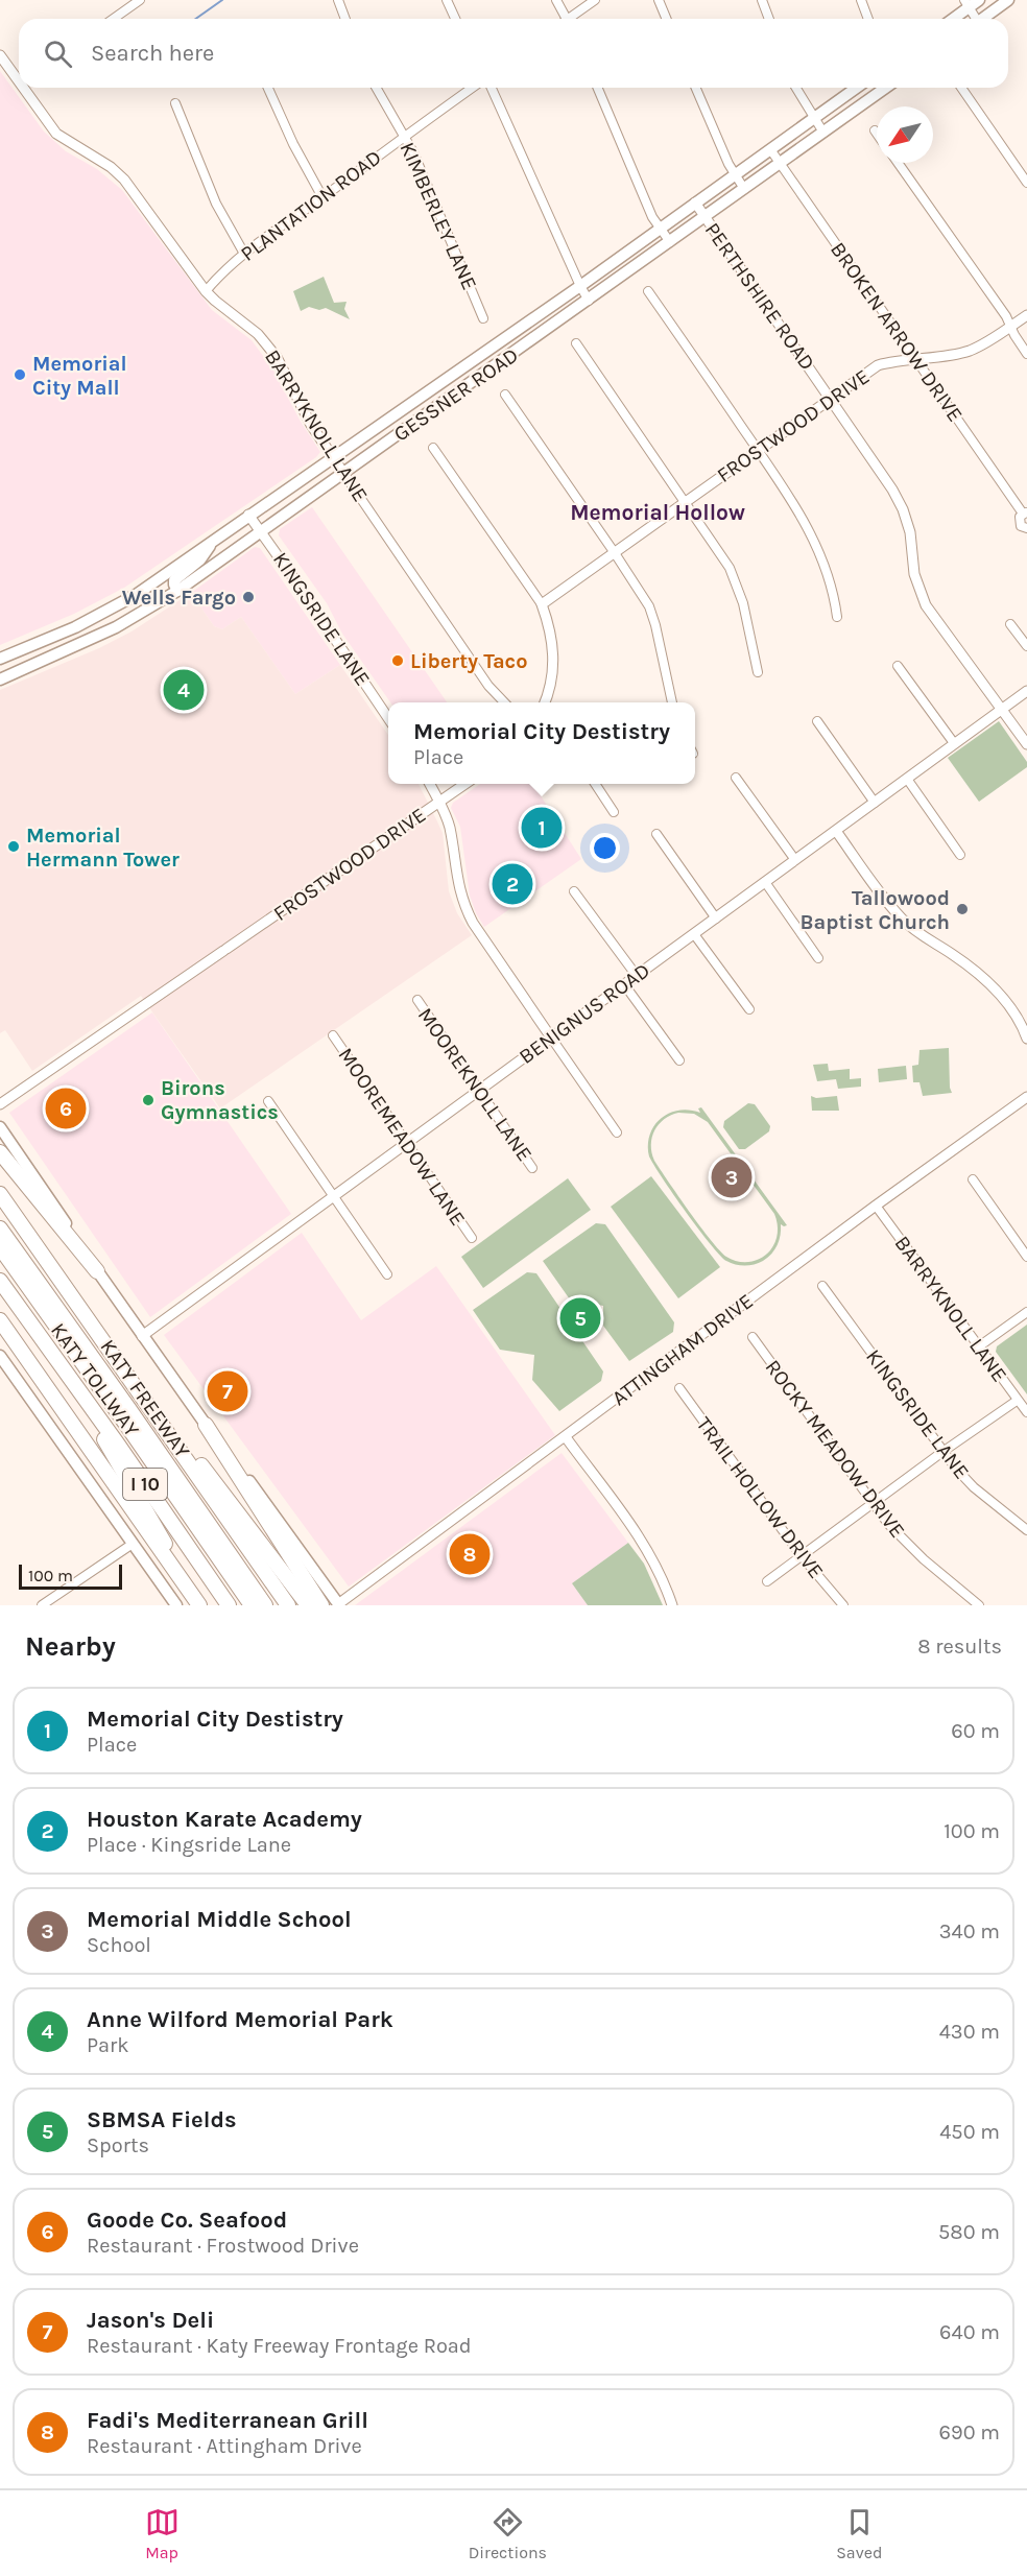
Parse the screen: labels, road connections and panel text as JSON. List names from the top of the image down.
{
  "streets": {
    "highway": ["KATY TOLLWAY", "KATY FREEWAY", "I 10"],
    "main road": ["GESSNER ROAD"],
    "street": [
      "PLANTATION ROAD",
      "KIMBERLEY LANE",
      "PERTHSHIRE ROAD",
      "BROKEN ARROW DRIVE",
      "BARRYKNOLL LANE",
      "FROSTWOOD DRIVE",
      "KINGSRIDE LANE",
      "BENIGNUS ROAD",
      "MOOREKNOLL LANE",
      "MOOREMEADOW LANE",
      "ATTINGHAM DRIVE",
      "ROCKY MEADOW DRIVE",
      "TRAIL HOLLOW DRIVE"
    ]
  },
  "crossings": [
    ["PLANTATION ROAD", "KIMBERLEY LANE"],
    ["PLANTATION ROAD", "BARRYKNOLL LANE"],
    ["PERTHSHIRE ROAD", "GESSNER ROAD"],
    ["PERTHSHIRE ROAD", "FROSTWOOD DRIVE"],
    ["PERTHSHIRE ROAD", "BENIGNUS ROAD"],
    ["BROKEN ARROW DRIVE", "GESSNER ROAD"],
    ["BROKEN ARROW DRIVE", "FROSTWOOD DRIVE"],
    ["GESSNER ROAD", "BARRYKNOLL LANE"],
    ["GESSNER ROAD", "KINGSRIDE LANE"],
    ["BARRYKNOLL LANE", "ATTINGHAM DRIVE"],
    ["BENIGNUS ROAD", "MOOREKNOLL LANE"],
    ["BENIGNUS ROAD", "MOOREMEADOW LANE"]
  ],
  "districts": ["Memorial Hollow"],
  "places": [
    "Memorial City Mall",
    "Wells Fargo",
    "Liberty Taco",
    "Memorial Hermann Tower",
    "Tallowood Baptist Church",
    "Birons Gymnastics"
  ],
  "scale_bar": "100 m",
  "north": "bottom left",
  "page": {
    "search": "Search here",
    "pins": [
      "4",
      "1",
      "2",
      "6",
      "3",
      "5",
      "7",
      "8"
    ],
    "popup": ["Memorial City Destistry", "Place"],
    "scale": "100 m",
    "heading": ["Nearby", "8 results"],
    "list": [
      {
        "mark": "1",
        "name": "Memorial City Destistry",
        "note": "Place",
        "value": "60 m"
      },
      {
        "mark": "2",
        "name": "Houston Karate Academy",
        "note": "Place · Kingsride Lane",
        "value": "100 m"
      },
      {
        "mark": "3",
        "name": "Memorial Middle School",
        "note": "School",
        "value": "340 m"
      },
      {
        "mark": "4",
        "name": "Anne Wilford Memorial Park",
        "note": "Park",
        "value": "430 m"
      },
      {
        "mark": "5",
        "name": "SBMSA Fields",
        "note": "Sports",
        "value": "450 m"
      },
      {
        "mark": "6",
        "name": "Goode Co. Seafood",
        "note": "Restaurant · Frostwood Drive",
        "value": "580 m"
      },
      {
        "mark": "7",
        "name": "Jason's Deli",
        "note": "Restaurant · Katy Freeway Frontage Road",
        "value": "640 m"
      },
      {
        "mark": "8",
        "name": "Fadi's Mediterranean Grill",
        "note": "Restaurant · Attingham Drive",
        "value": "690 m"
      }
    ],
    "nav": ["Map", "Directions", "Saved"]
  }
}
